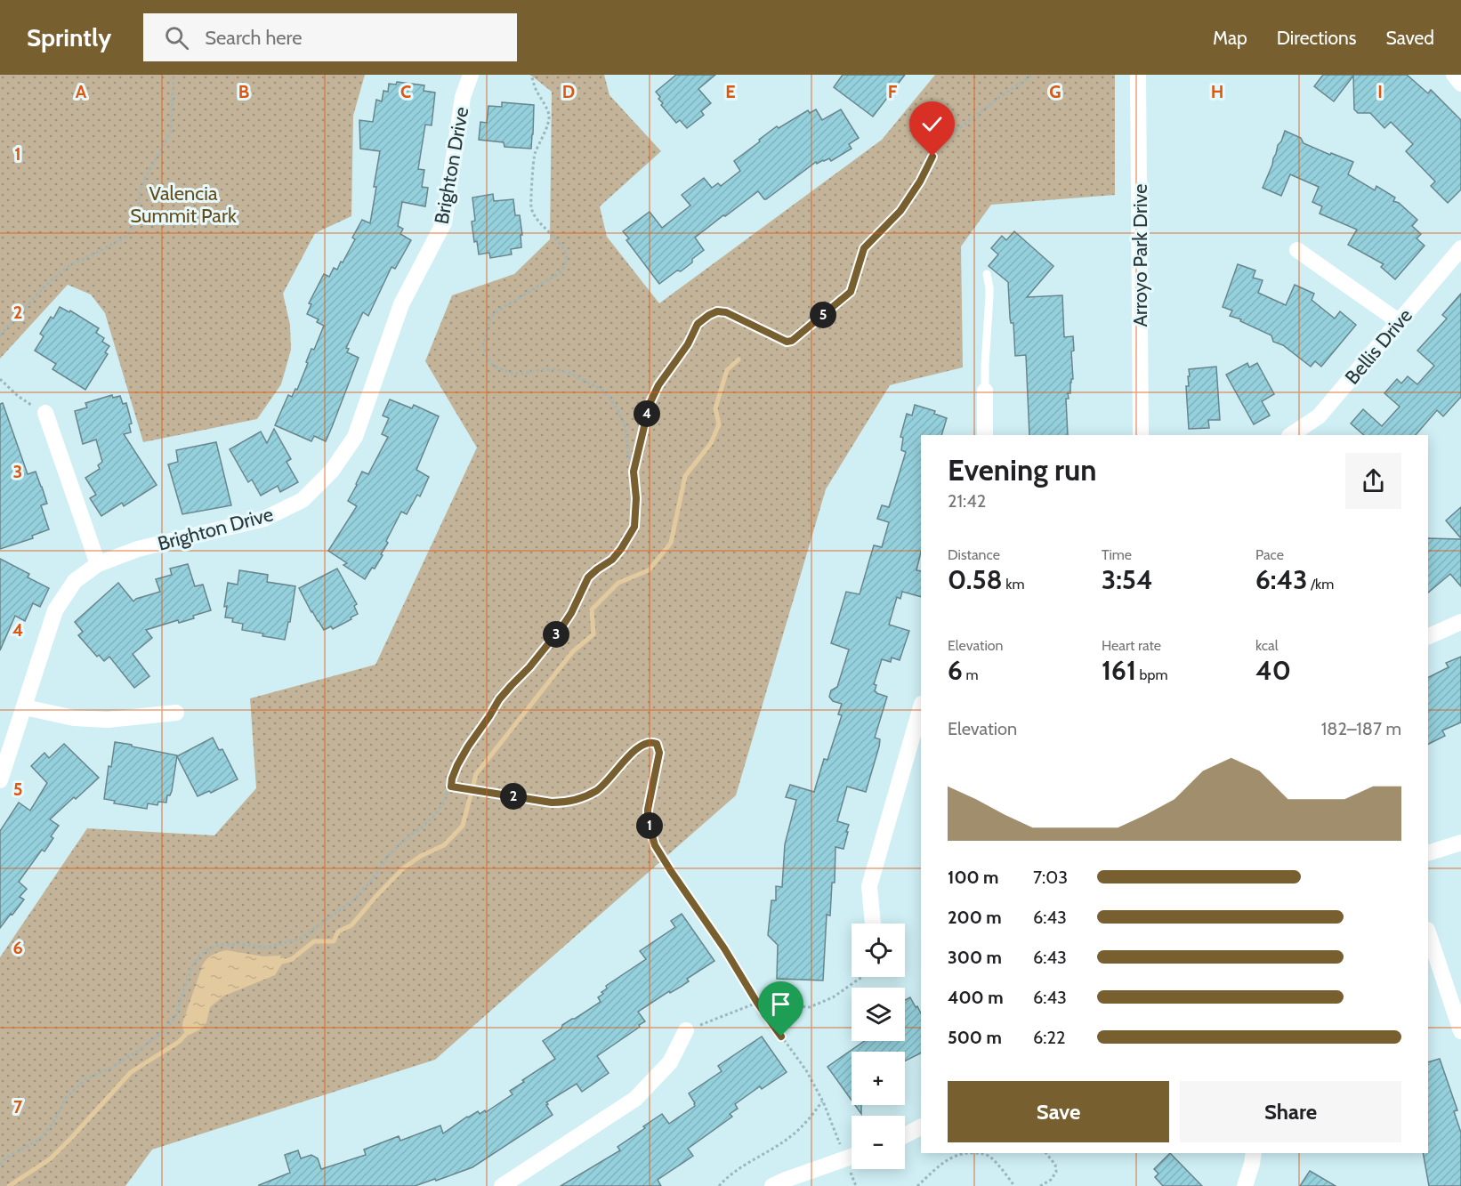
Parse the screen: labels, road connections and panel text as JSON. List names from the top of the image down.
{
  "streets": {
    "street": ["Brighton Drive", "Arroyo Park Drive", "Bellis Drive"]
  },
  "parks": ["Valencia Summit Park"],
  "page": {
    "header": "Sprintly",
    "search": "Search here",
    "nav": ["Map", "Directions", "Saved"],
    "pins": [
      "5",
      "4",
      "3",
      "2",
      "1"
    ],
    "heading": ["Evening run", "21:42"],
    "stats": [
      ["Distance", "0.58 km"],
      ["Time", "3:54"],
      ["Pace", "6:43 /km"],
      ["Elevation", "6 m"],
      ["Heart rate", "161 bpm"],
      ["kcal", "40"]
    ],
    "chart": ["Elevation", "182–187 m"],
    "list": [
      {
        "name": "100 m",
        "note": "7:03"
      },
      {
        "name": "200 m",
        "note": "6:43"
      },
      {
        "name": "300 m",
        "note": "6:43"
      },
      {
        "name": "400 m",
        "note": "6:43"
      },
      {
        "name": "500 m",
        "note": "6:22"
      }
    ],
    "map_buttons": ["+", "−"],
    "buttons": ["Save", "Share"]
  },
  "grid": {
    "columns": [
      "A",
      "B",
      "C",
      "D",
      "E",
      "F",
      "G",
      "H",
      "I"
    ],
    "rows": [
      "1",
      "2",
      "3",
      "4",
      "5",
      "6",
      "7"
    ]
  }
}
